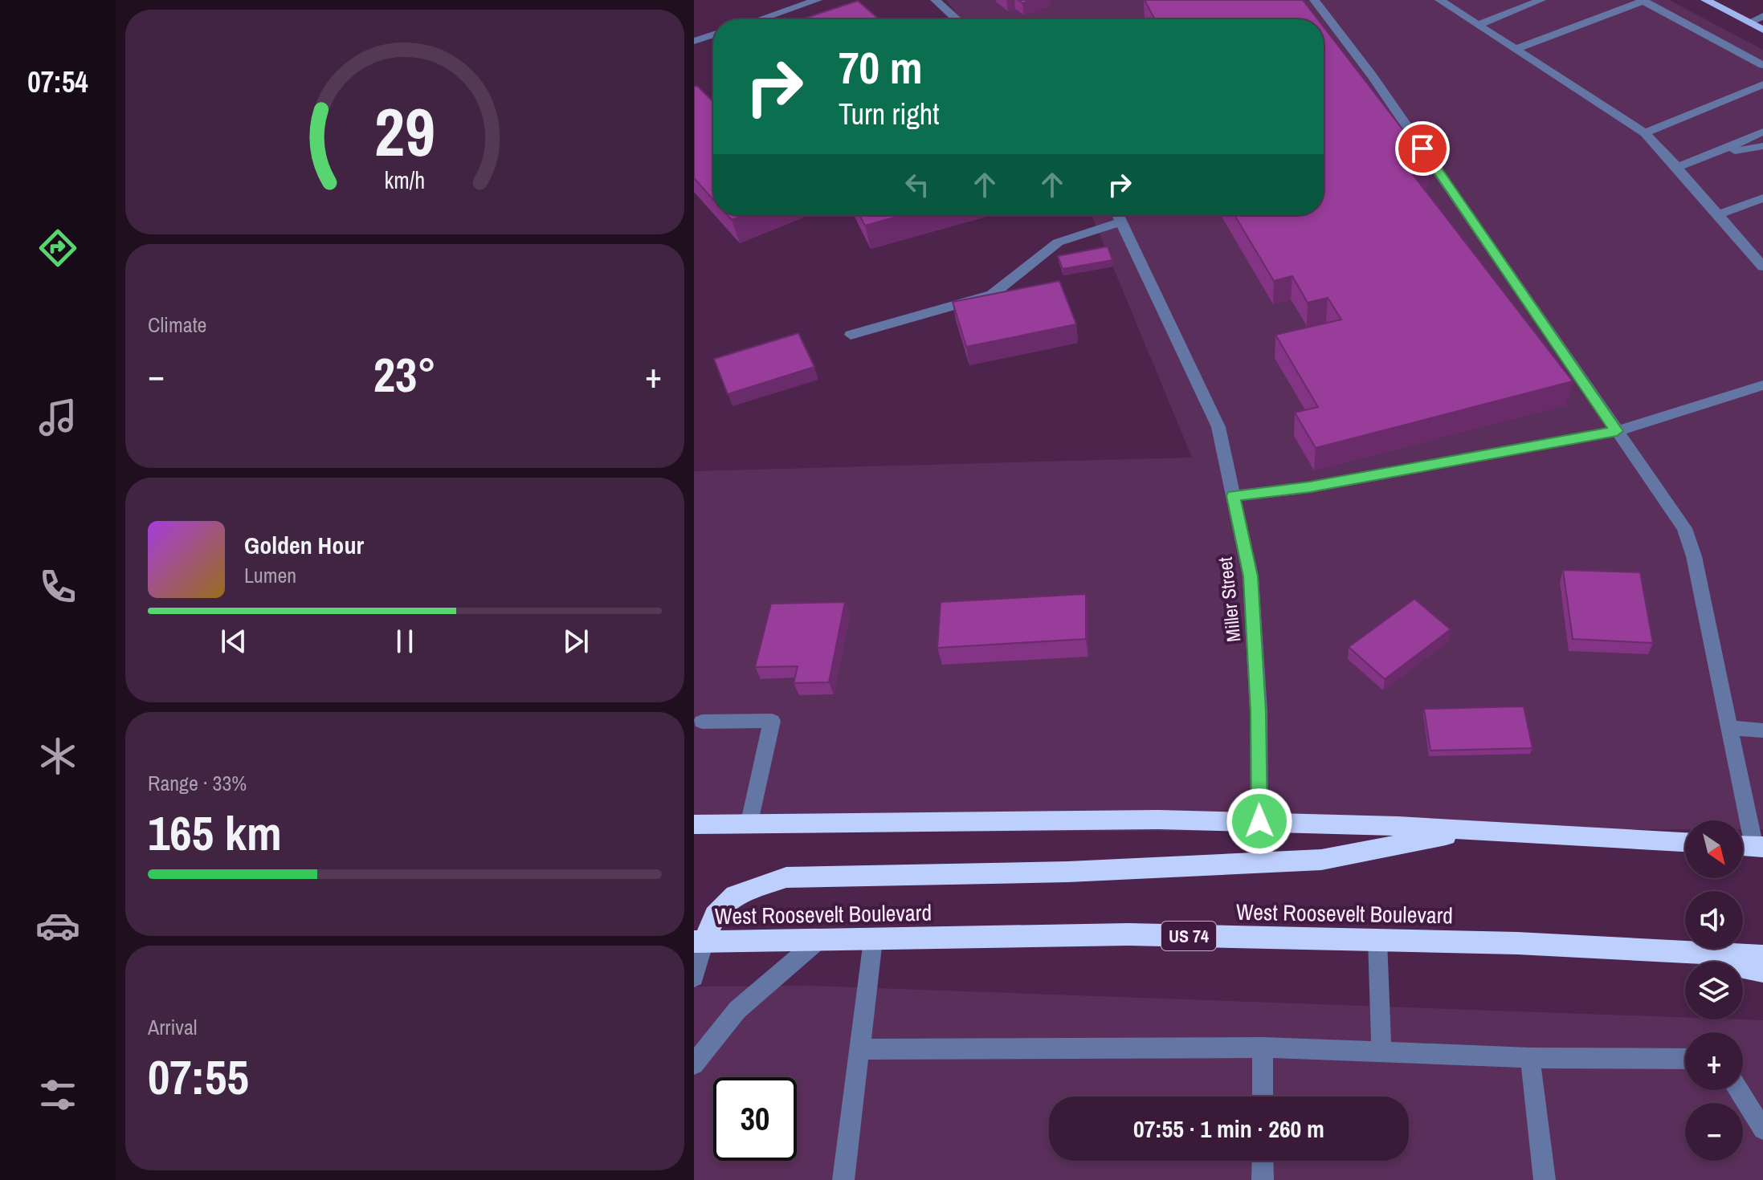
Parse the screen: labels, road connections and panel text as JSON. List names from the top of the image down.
{
  "streets": {
    "highway": ["West Roosevelt Boulevard", "US 74"],
    "street": ["Miller Street"]
  },
  "north": "bottom right",
  "page": {
    "tabs": "07:54",
    "turn": ["70 m", "Turn right"],
    "tile": [
      "Climate",
      ["Range · 33%", "165 km"],
      ["Arrival", "07:55"]
    ],
    "heat": ["−", "23°", "+"],
    "song": ["Golden Hour", "Lumen"],
    "map_buttons": ["+", "−"],
    "limit": "30",
    "trip": "07:55 · 1 min · 260 m",
    "gauge": ["29", "km/h"]
  }
}
